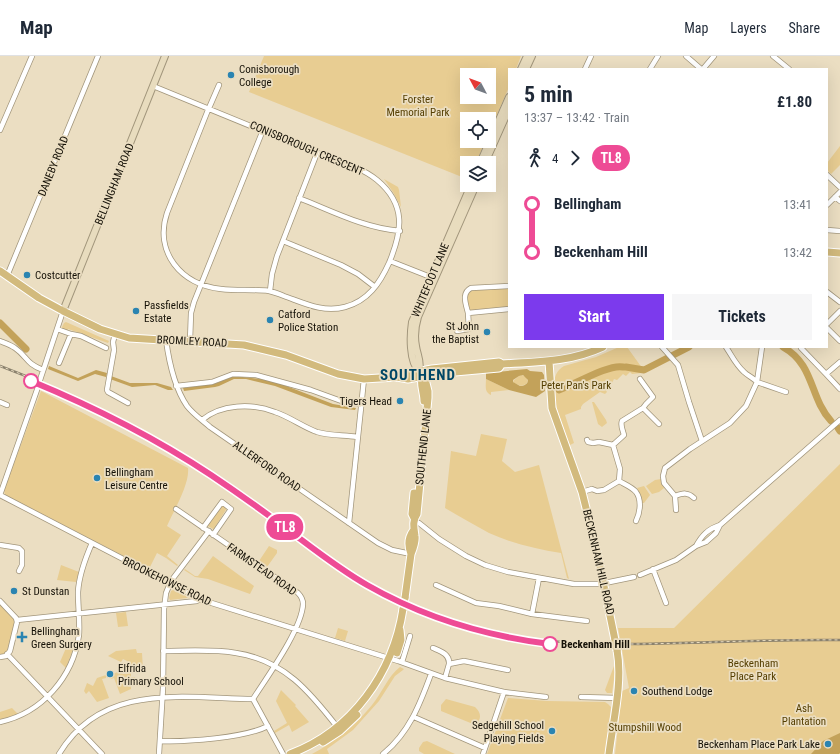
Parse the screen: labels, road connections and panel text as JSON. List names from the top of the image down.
{
  "streets": {
    "main road": ["BROMLEY ROAD", "SOUTHEND LANE", "BECKENHAM HILL ROAD"],
    "street": [
      "CONISBOROUGH CRESCENT",
      "DANEBY ROAD",
      "BELLINGHAM ROAD",
      "WHITEFOOT LANE",
      "ALLERFORD ROAD",
      "FARMSTEAD ROAD",
      "BROOKEHOWSE ROAD"
    ]
  },
  "crossings": [
    ["CONISBOROUGH CRESCENT", "BELLINGHAM ROAD"],
    ["DANEBY ROAD", "BROMLEY ROAD"],
    ["BELLINGHAM ROAD", "BROMLEY ROAD"],
    ["WHITEFOOT LANE", "BROMLEY ROAD"],
    ["WHITEFOOT LANE", "SOUTHEND LANE"],
    ["BROMLEY ROAD", "SOUTHEND LANE"],
    ["BROMLEY ROAD", "ALLERFORD ROAD"],
    ["BROMLEY ROAD", "BECKENHAM HILL ROAD"],
    ["SOUTHEND LANE", "ALLERFORD ROAD"],
    ["SOUTHEND LANE", "BROOKEHOWSE ROAD"],
    ["FARMSTEAD ROAD", "BROOKEHOWSE ROAD"]
  ],
  "districts": ["SOUTHEND"],
  "parks": [
    "Forster Memorial Park",
    "Peter Pan's Park",
    "Beckenham Place Park",
    "Ash Plantation",
    "Stumpshill Wood"
  ],
  "places": {
    "other": [
      "Conisborough College",
      "Costcutter",
      "Passfields Estate",
      "Catford Police Station",
      "St John the Baptist",
      "Tigers Head",
      "Bellingham Leisure Centre",
      "St Dunstan",
      "Beckenham Hill",
      "Elfrida Primary School",
      "Southend Lodge",
      "Sedgehill School Playing Fields",
      "Beckenham Place Park Lake"
    ],
    "health": ["Bellingham Green Surgery"]
  },
  "north": "top left",
  "page": {
    "header": "Map",
    "nav": ["Map", "Layers", "Share"],
    "on_map": "TL8",
    "heading": ["5 min", "13:37 – 13:42 · Train", "£1.80"],
    "legs": ["4", "TL8"],
    "list": [
      {
        "name": "Bellingham",
        "value": "13:41"
      },
      {
        "name": "Beckenham Hill",
        "value": "13:42"
      }
    ],
    "buttons": ["Start", "Tickets"]
  }
}
